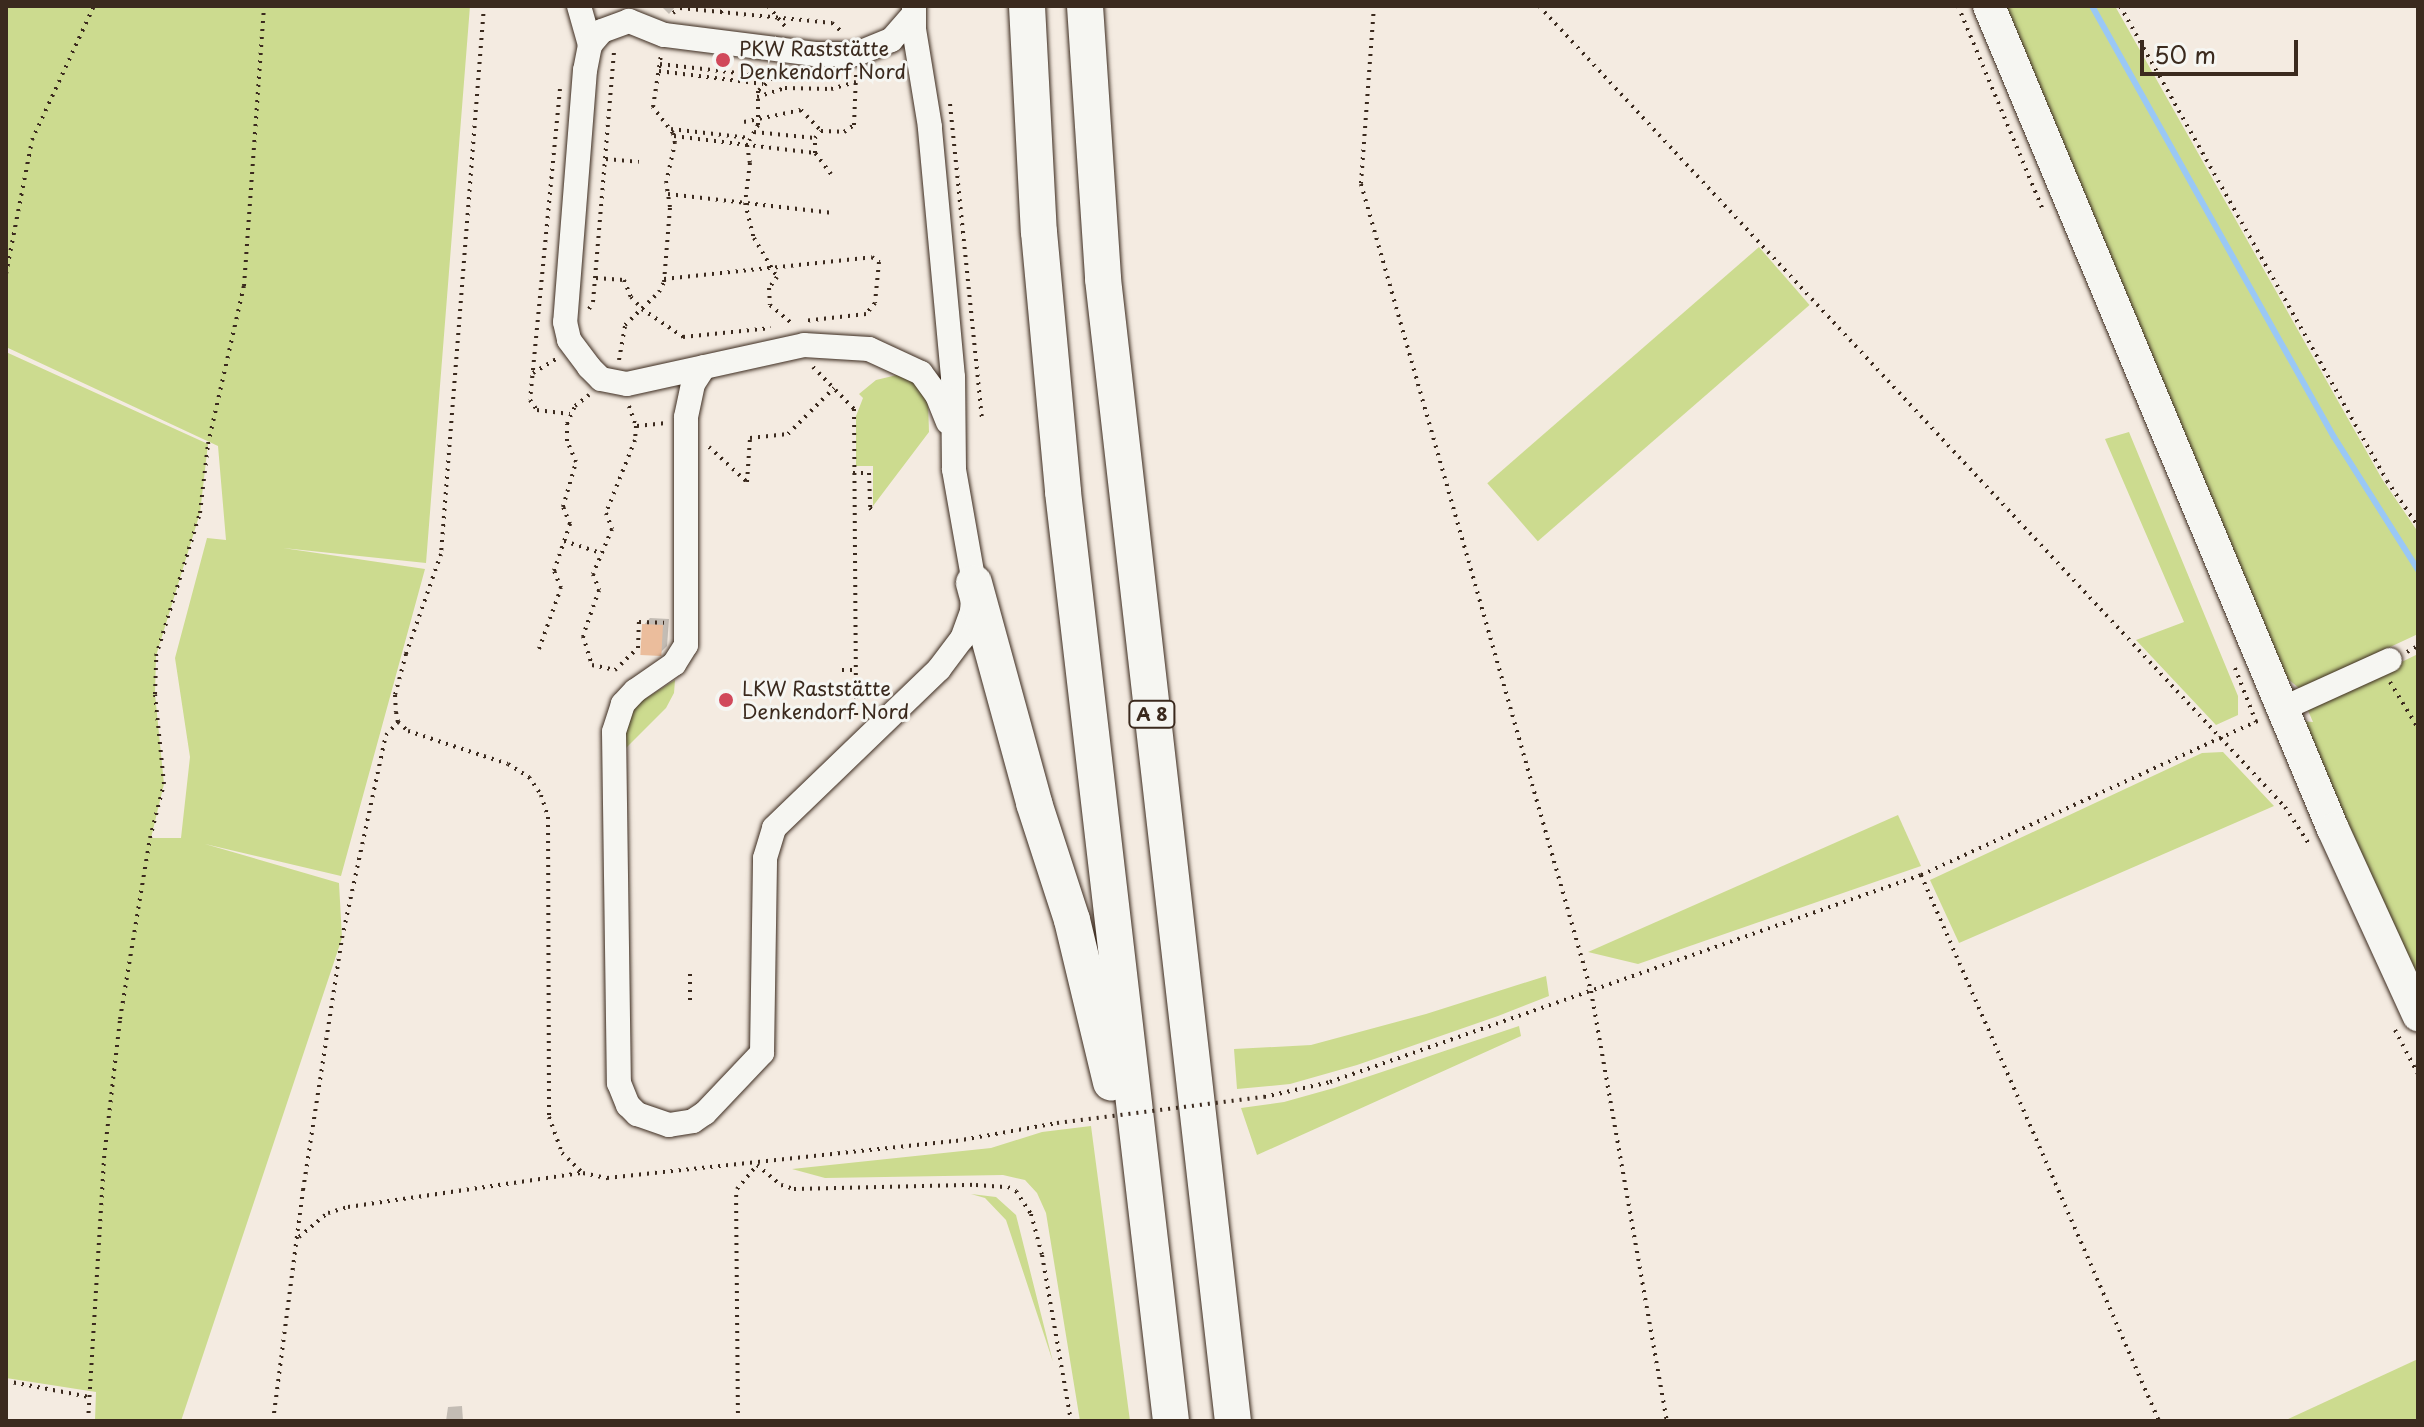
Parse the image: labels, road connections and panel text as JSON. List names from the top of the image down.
{
  "streets": {
    "highway": ["A 8"]
  },
  "places": ["PKW Raststätte Denkendorf Nord", "LKW Raststätte Denkendorf Nord"],
  "scale_bar": "50 m"
}
